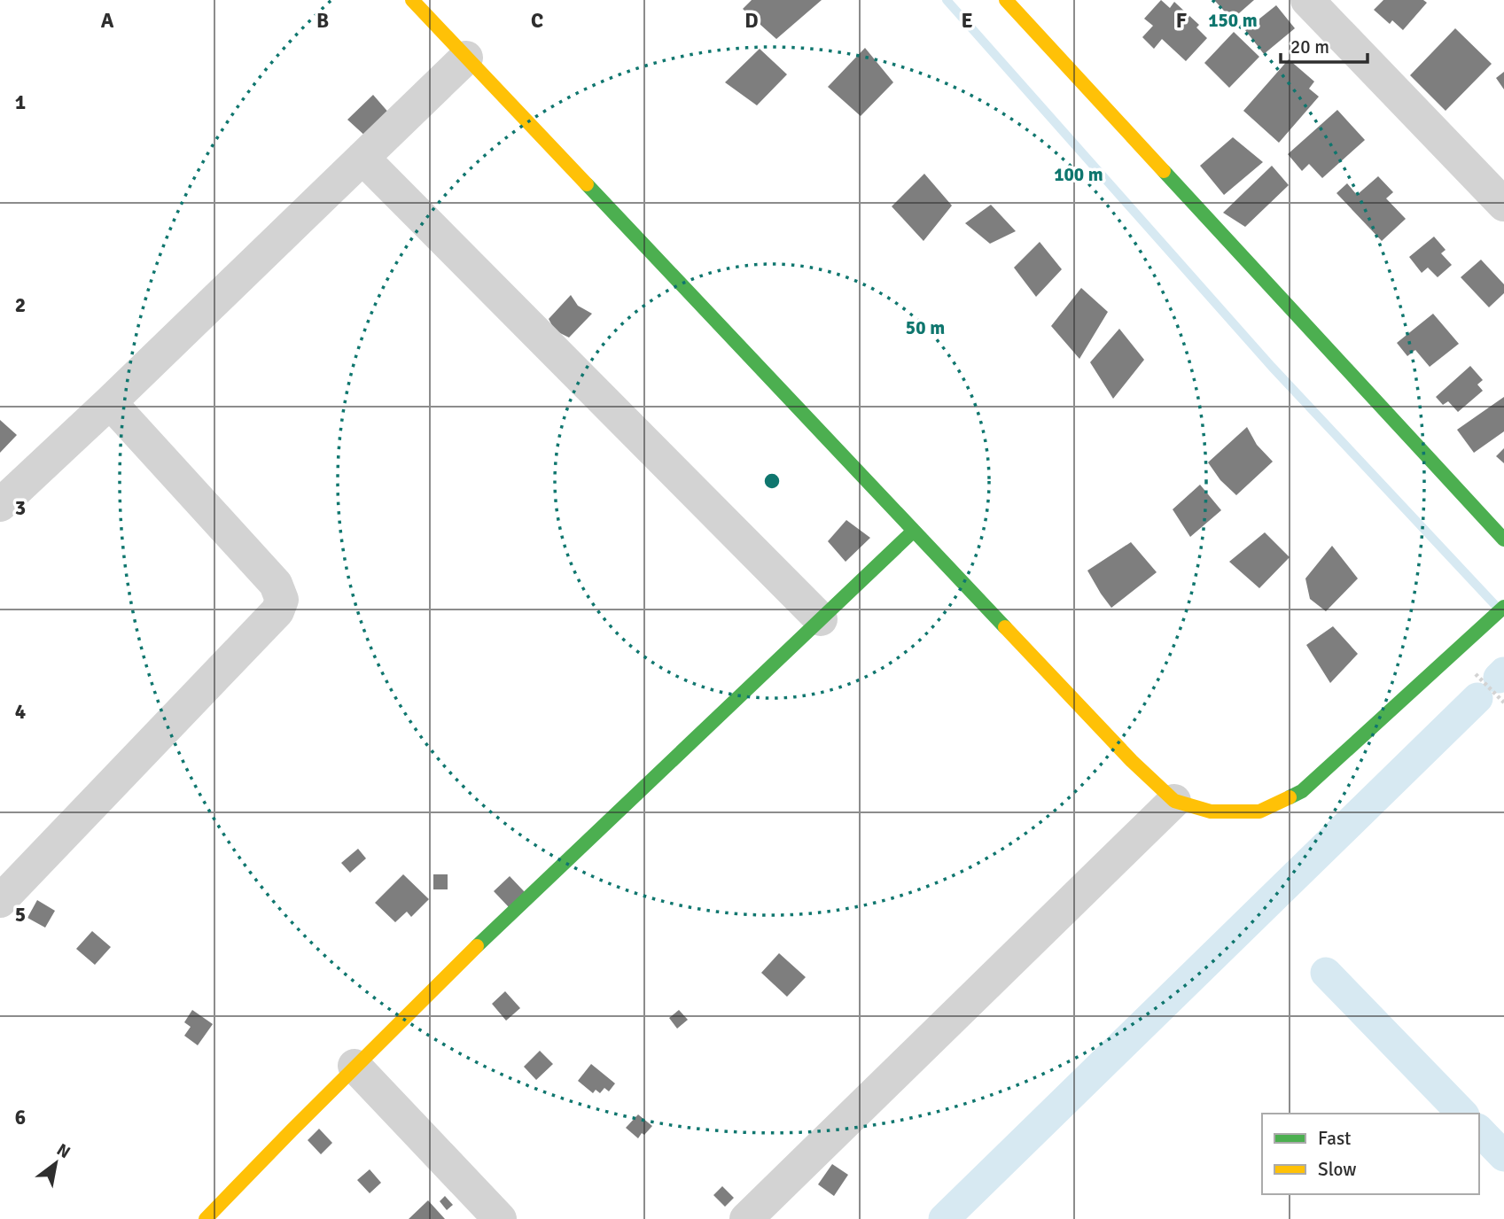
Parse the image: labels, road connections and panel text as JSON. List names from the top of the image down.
{
  "legend": ["Fast", "Slow"],
  "scale_bar": "20 m",
  "north": "top right",
  "grid": {
    "columns": [
      "A",
      "B",
      "C",
      "D",
      "E",
      "F"
    ],
    "rows": [
      "1",
      "2",
      "3",
      "4",
      "5",
      "6"
    ]
  },
  "rings": ["150 m", "100 m", "50 m"]
}
